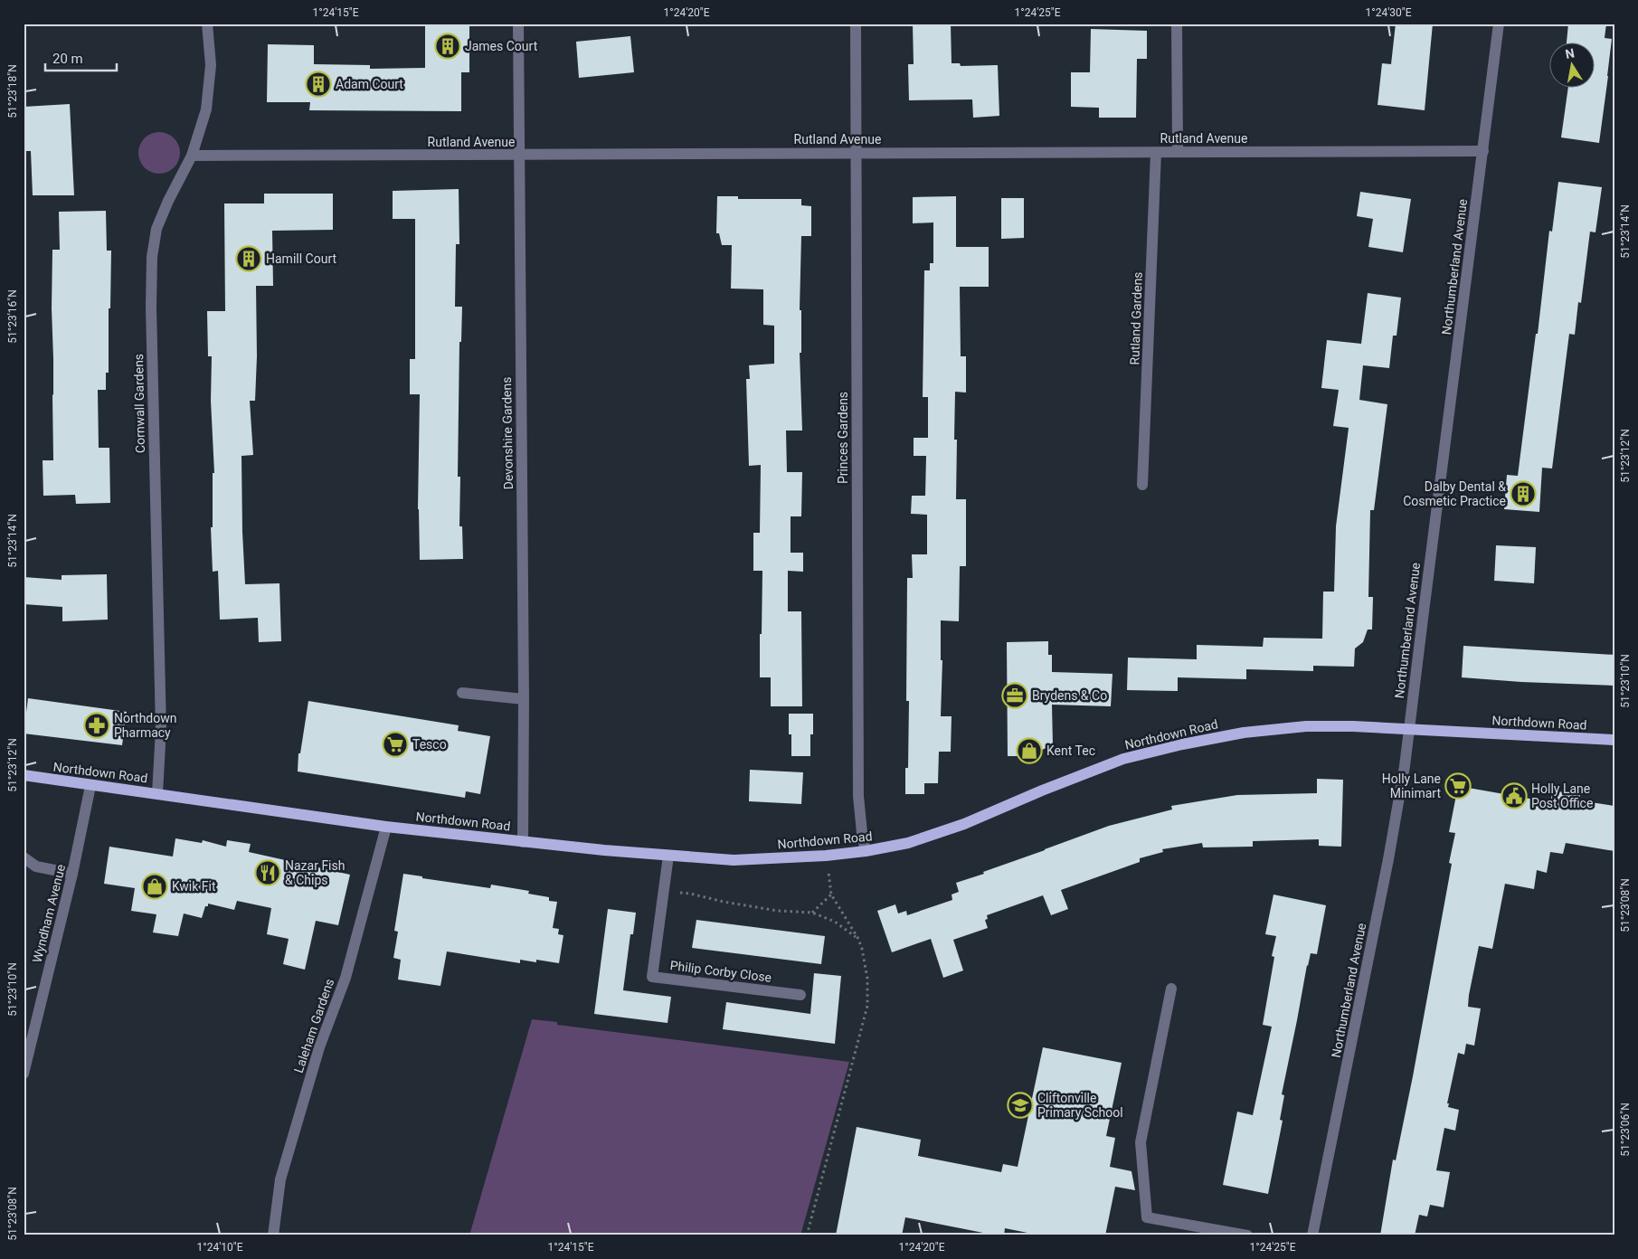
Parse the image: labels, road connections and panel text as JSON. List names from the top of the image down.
{
  "streets": {
    "main road": ["Northdown Road"],
    "street": [
      "Rutland Avenue",
      "Northumberland Avenue",
      "Rutland Gardens",
      "Cornwall Gardens",
      "Devonshire Gardens",
      "Princes Gardens",
      "Wyndham Avenue",
      "Philip Corby Close",
      "Laleham Gardens"
    ]
  },
  "crossings": [
    ["Rutland Avenue", "Northumberland Avenue"],
    ["Rutland Avenue", "Rutland Gardens"],
    ["Rutland Avenue", "Cornwall Gardens"],
    ["Rutland Avenue", "Devonshire Gardens"],
    ["Rutland Avenue", "Princes Gardens"],
    ["Northumberland Avenue", "Northdown Road"],
    ["Cornwall Gardens", "Northdown Road"],
    ["Devonshire Gardens", "Northdown Road"],
    ["Princes Gardens", "Northdown Road"],
    ["Northdown Road", "Wyndham Avenue"],
    ["Northdown Road", "Philip Corby Close"],
    ["Northdown Road", "Laleham Gardens"]
  ],
  "places": {
    "building": [
      "James Court",
      "Adam Court",
      "Hamill Court",
      "Dalby Dental & Cosmetic Practice"
    ],
    "office": ["Brydens & Co"],
    "pharmacy": ["Northdown Pharmacy"],
    "supermarket": ["Tesco", "Holly Lane Minimart"],
    "shop": ["Kent Tec", "Kwik Fit"],
    "public building": ["Holly Lane Post Office"],
    "restaurant": ["Nazar Fish & Chips"],
    "school or university": ["Cliftonville Primary School"]
  },
  "scale_bar": "20 m",
  "north": "top",
  "coordinates": [
    "1°24'15\"E",
    "1°24'20\"E",
    "1°24'25\"E",
    "1°24'30\"E",
    "51°23'18\"N",
    "51°23'14\"N",
    "51°23'16\"N",
    "51°23'12\"N",
    "51°23'10\"N",
    "51°23'08\"N",
    "51°23'06\"N",
    "1°24'10\"E"
  ]
}
